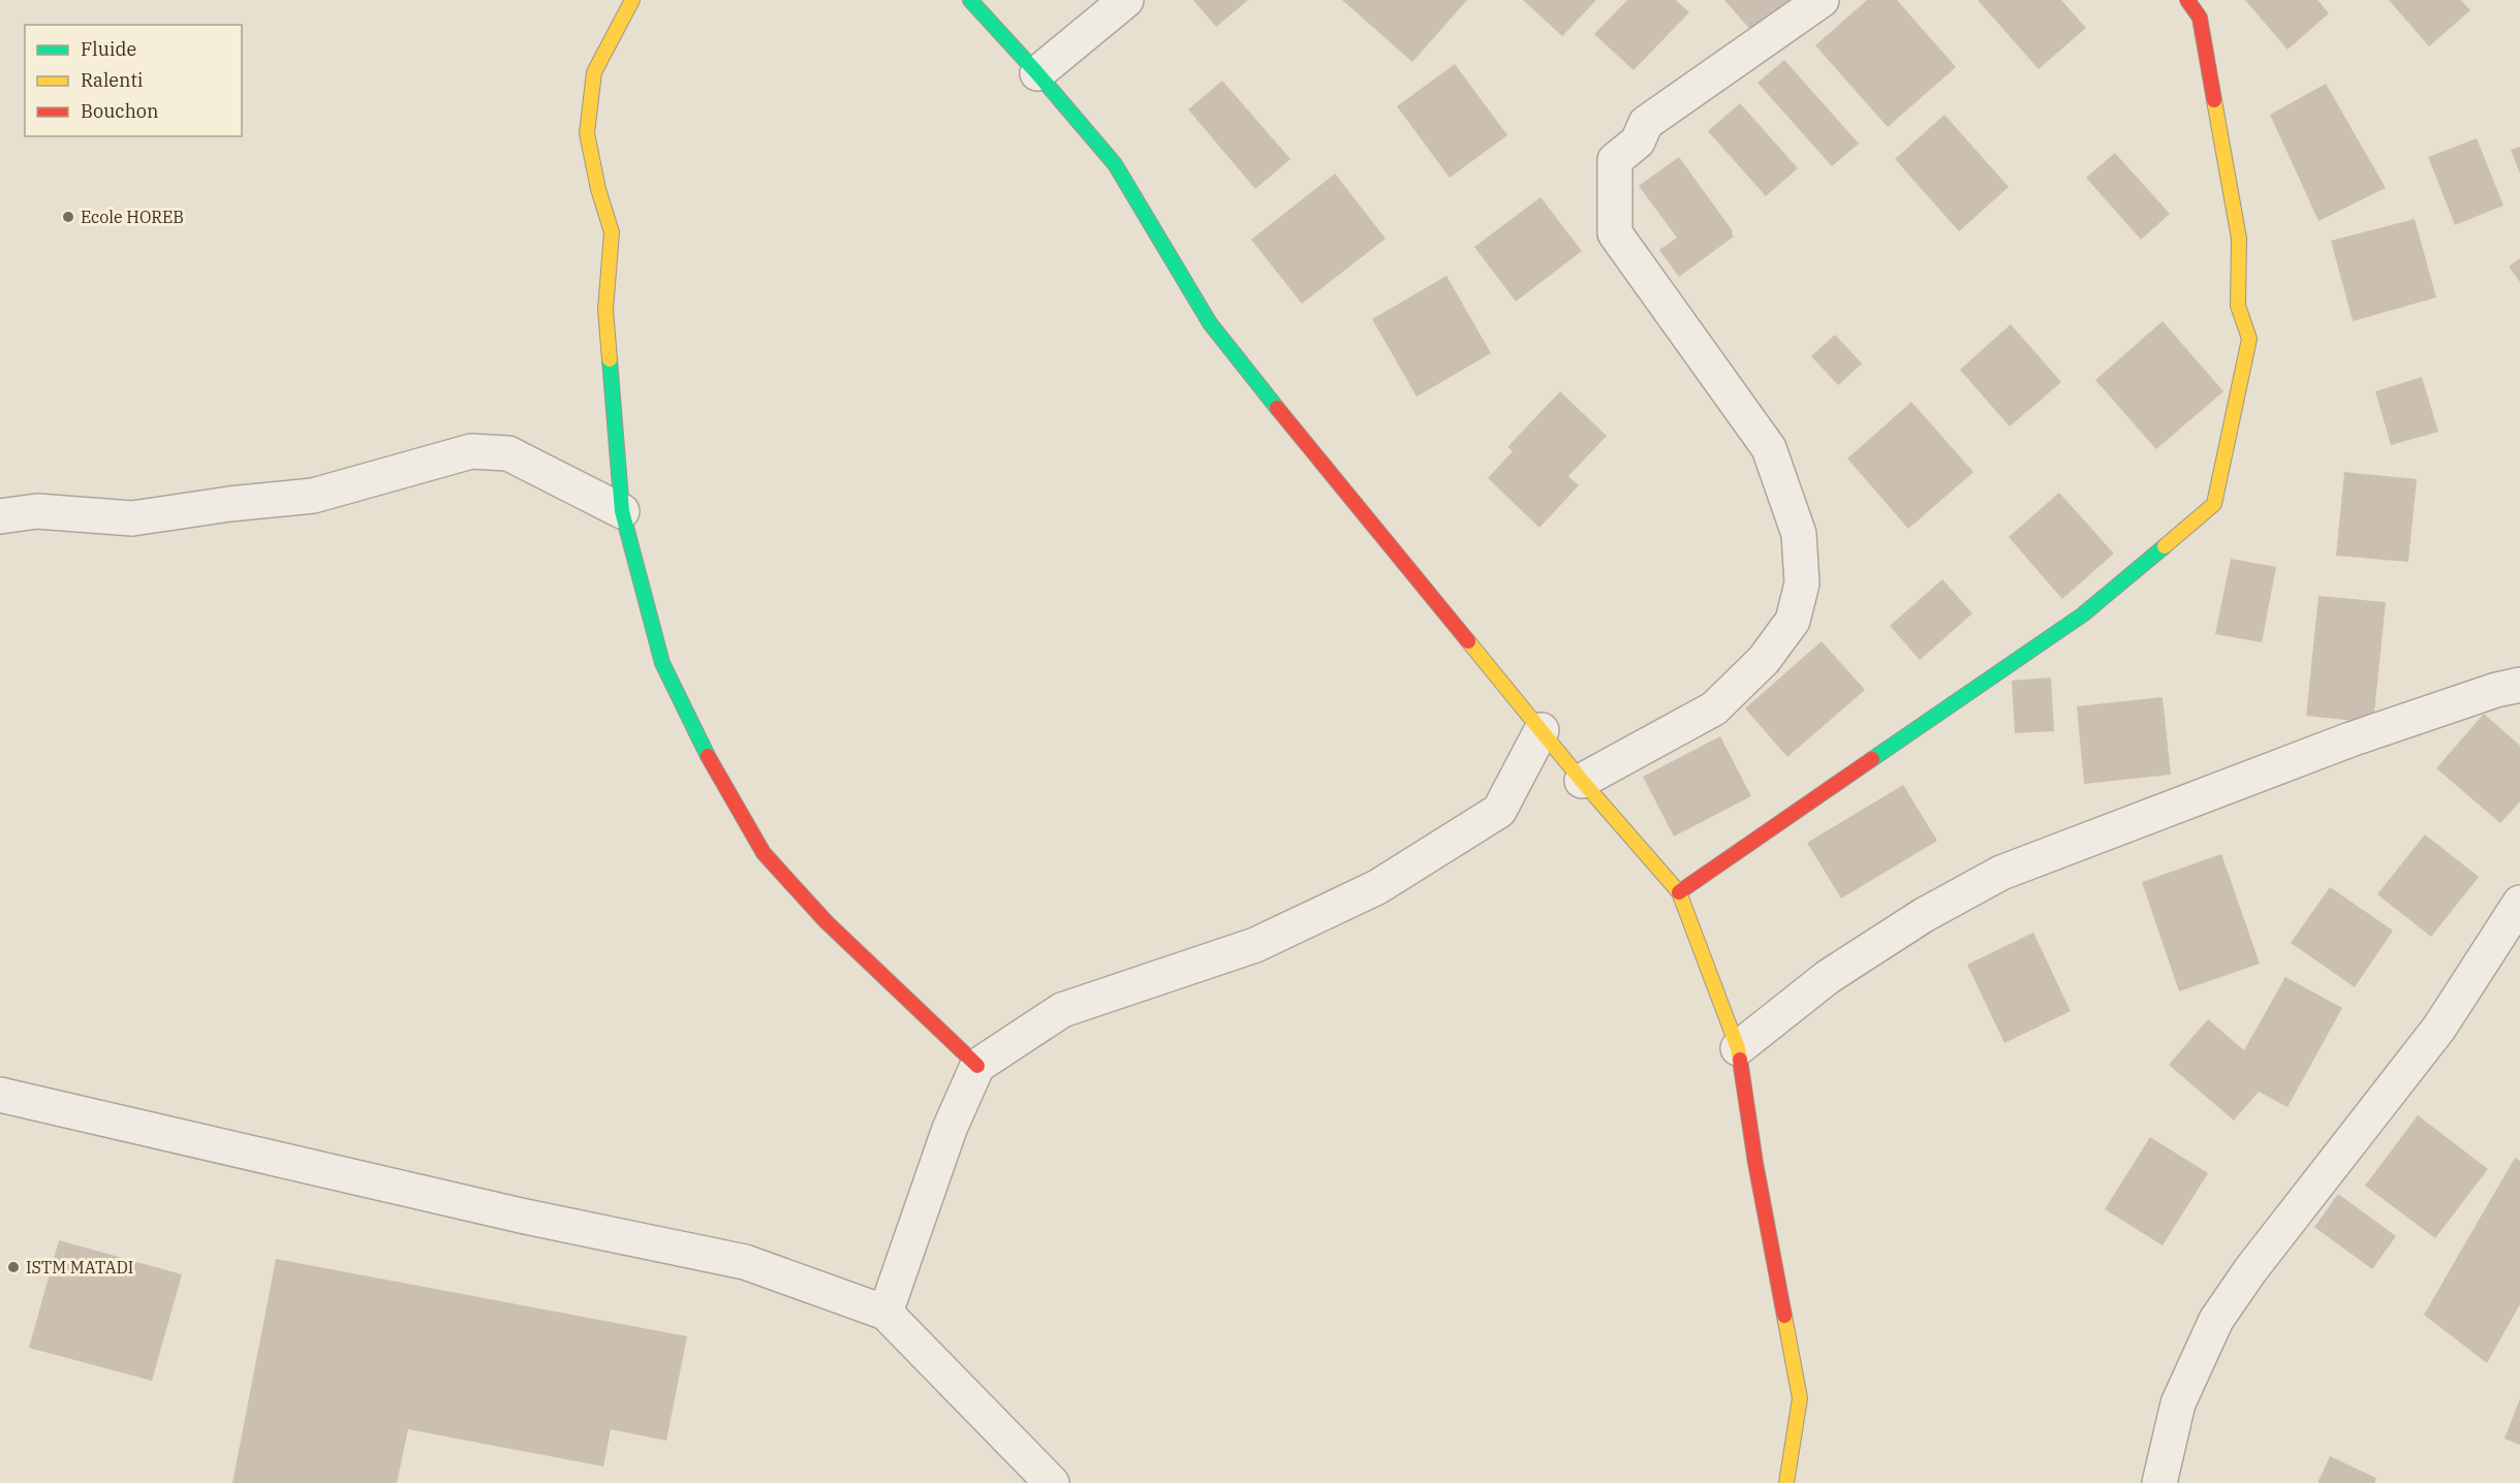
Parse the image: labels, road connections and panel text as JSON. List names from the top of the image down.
{
  "places": ["Ecole HOREB", "ISTM MATADI"],
  "legend": ["Fluide", "Ralenti", "Bouchon"]
}
